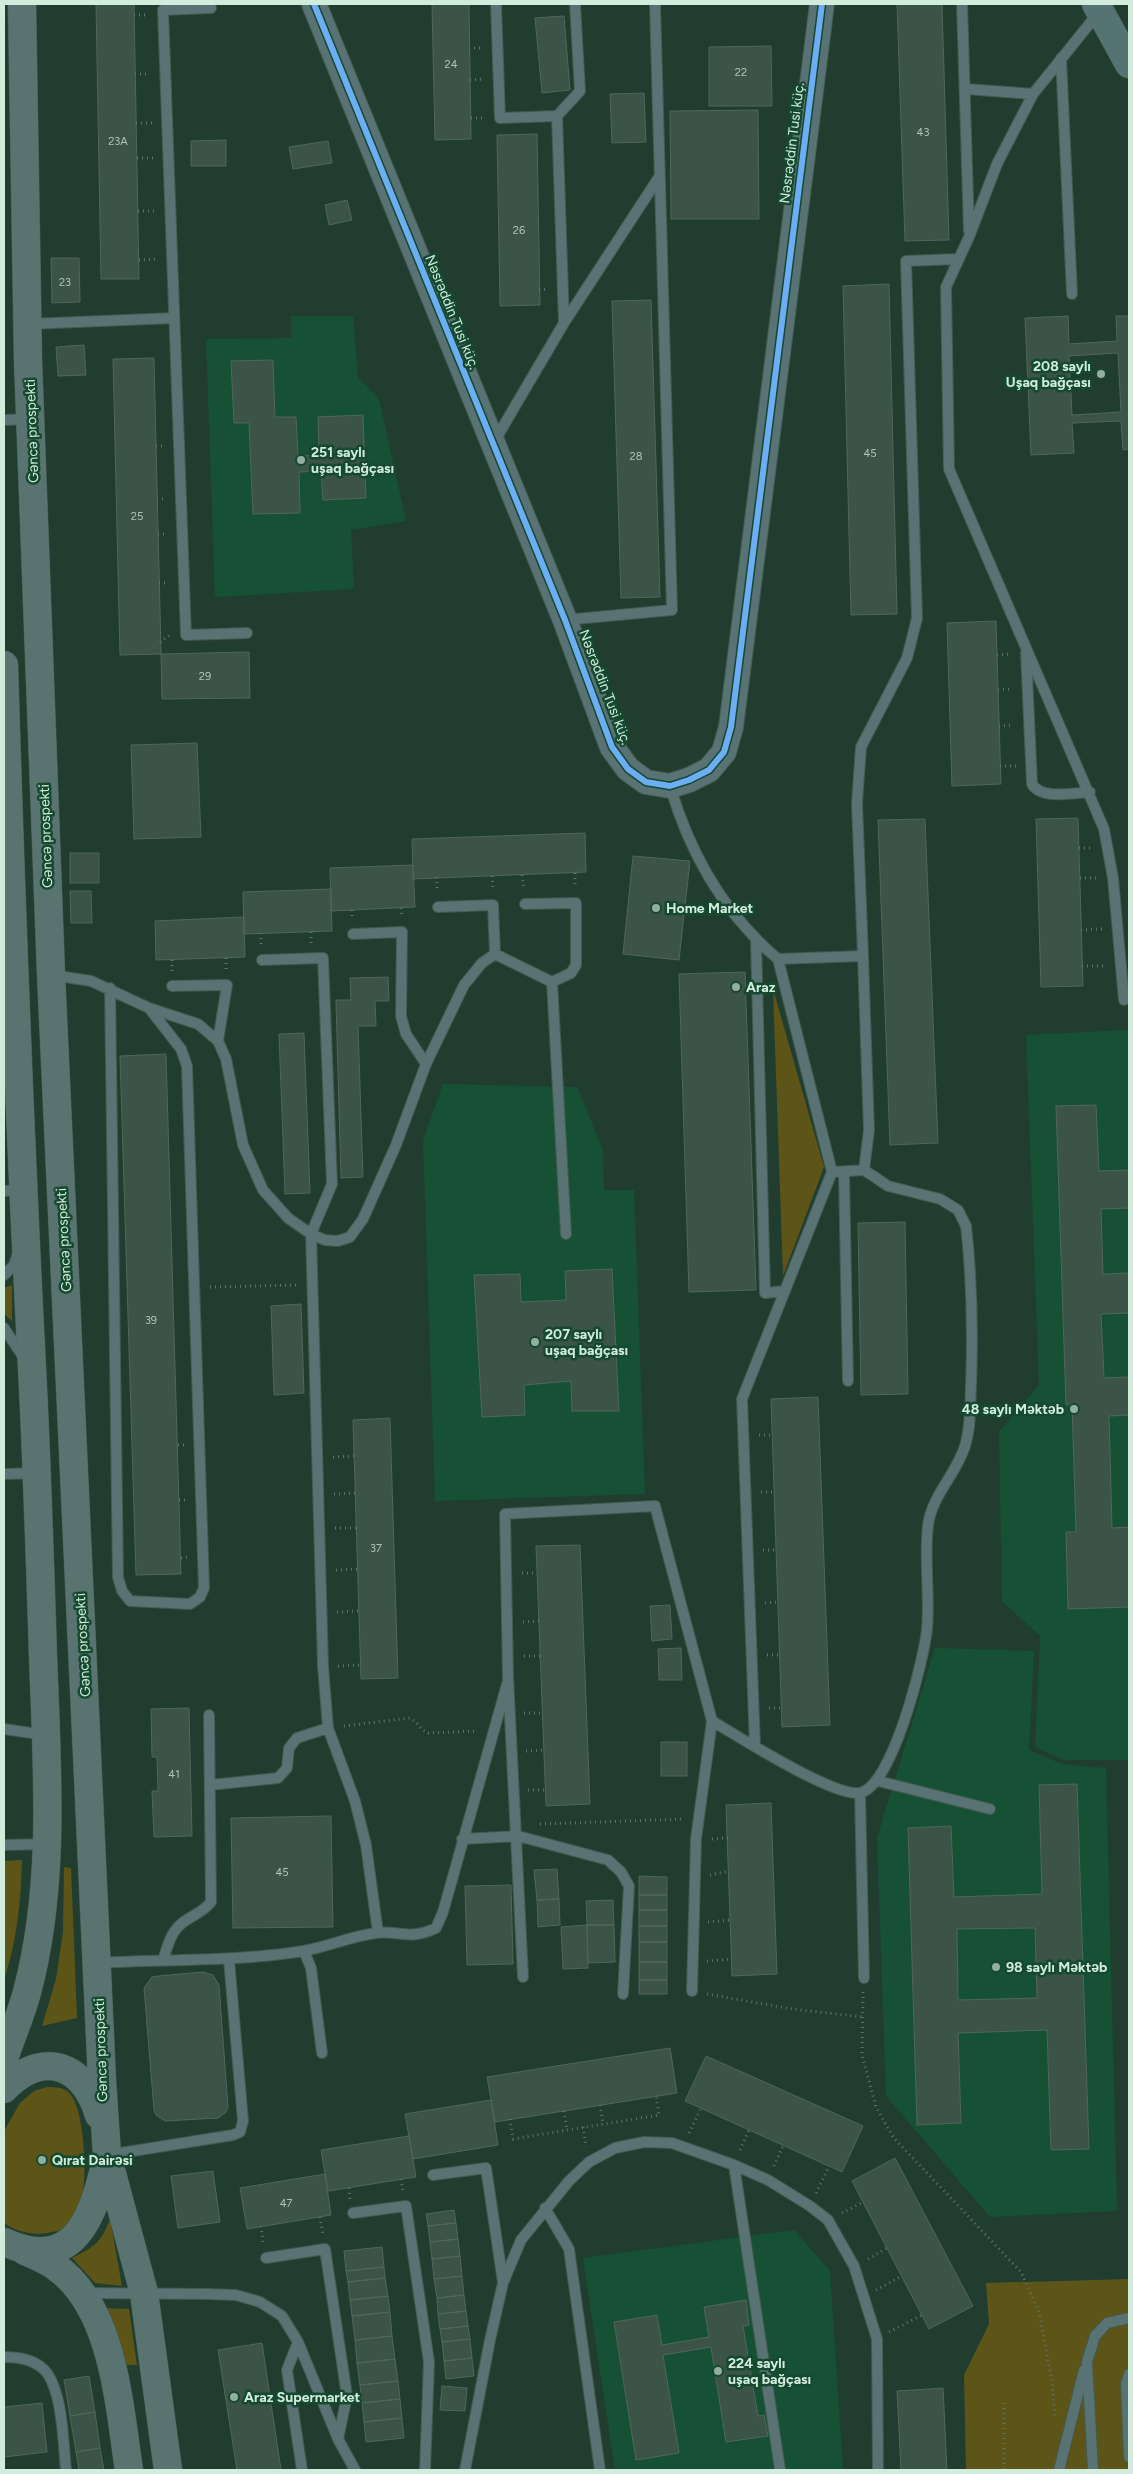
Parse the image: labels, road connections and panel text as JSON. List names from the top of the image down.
{
  "streets": {
    "main road": ["Gəncə prospekti"],
    "street": ["Nəsrəddin Tusi küç."]
  },
  "places": [
    "208 saylı Uşaq bağçası",
    "251 saylı uşaq bağçası",
    "Home Market",
    "Araz",
    "207 saylı uşaq bağçası",
    "48 saylı Məktəb",
    "98 saylı Məktəb",
    "Qırat Dairəsi",
    "224 saylı uşaq bağçası",
    "Araz Supermarket"
  ],
  "house_numbers": [
    "24",
    "22",
    "43",
    "23A",
    "26",
    "23",
    "45",
    "28",
    "25",
    "29",
    "39",
    "37",
    "41",
    "45",
    "47"
  ]
}
